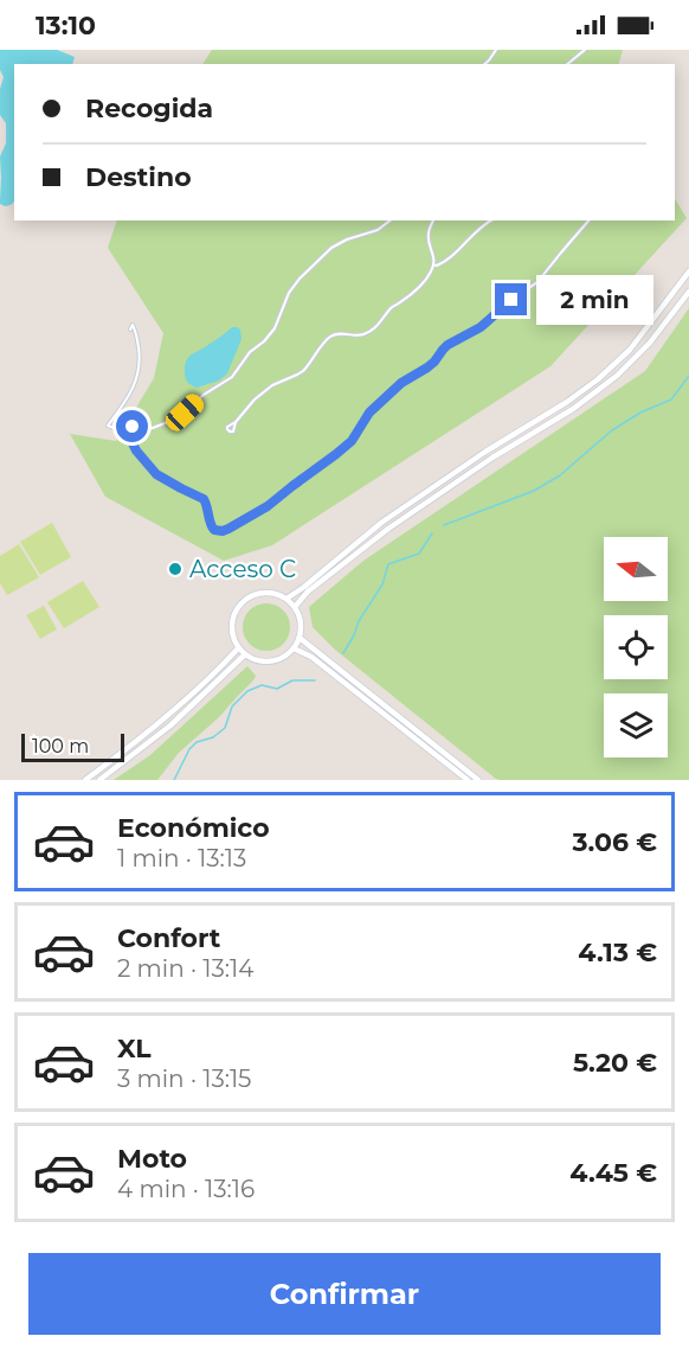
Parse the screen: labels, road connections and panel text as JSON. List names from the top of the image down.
{
  "places": ["Acceso C"],
  "scale_bar": "100 m",
  "north": "left",
  "page": {
    "status": "13:10",
    "banner": ["Recogida", "Destino"],
    "bubble": "2 min",
    "scale": "100 m",
    "list": [
      {
        "name": "Económico",
        "note": "1 min · 13:13",
        "value": "3.06 €"
      },
      {
        "name": "Confort",
        "note": "2 min · 13:14",
        "value": "4.13 €"
      },
      {
        "name": "XL",
        "note": "3 min · 13:15",
        "value": "5.20 €"
      },
      {
        "name": "Moto",
        "note": "4 min · 13:16",
        "value": "4.45 €"
      }
    ],
    "buttons": "Confirmar"
  }
}
